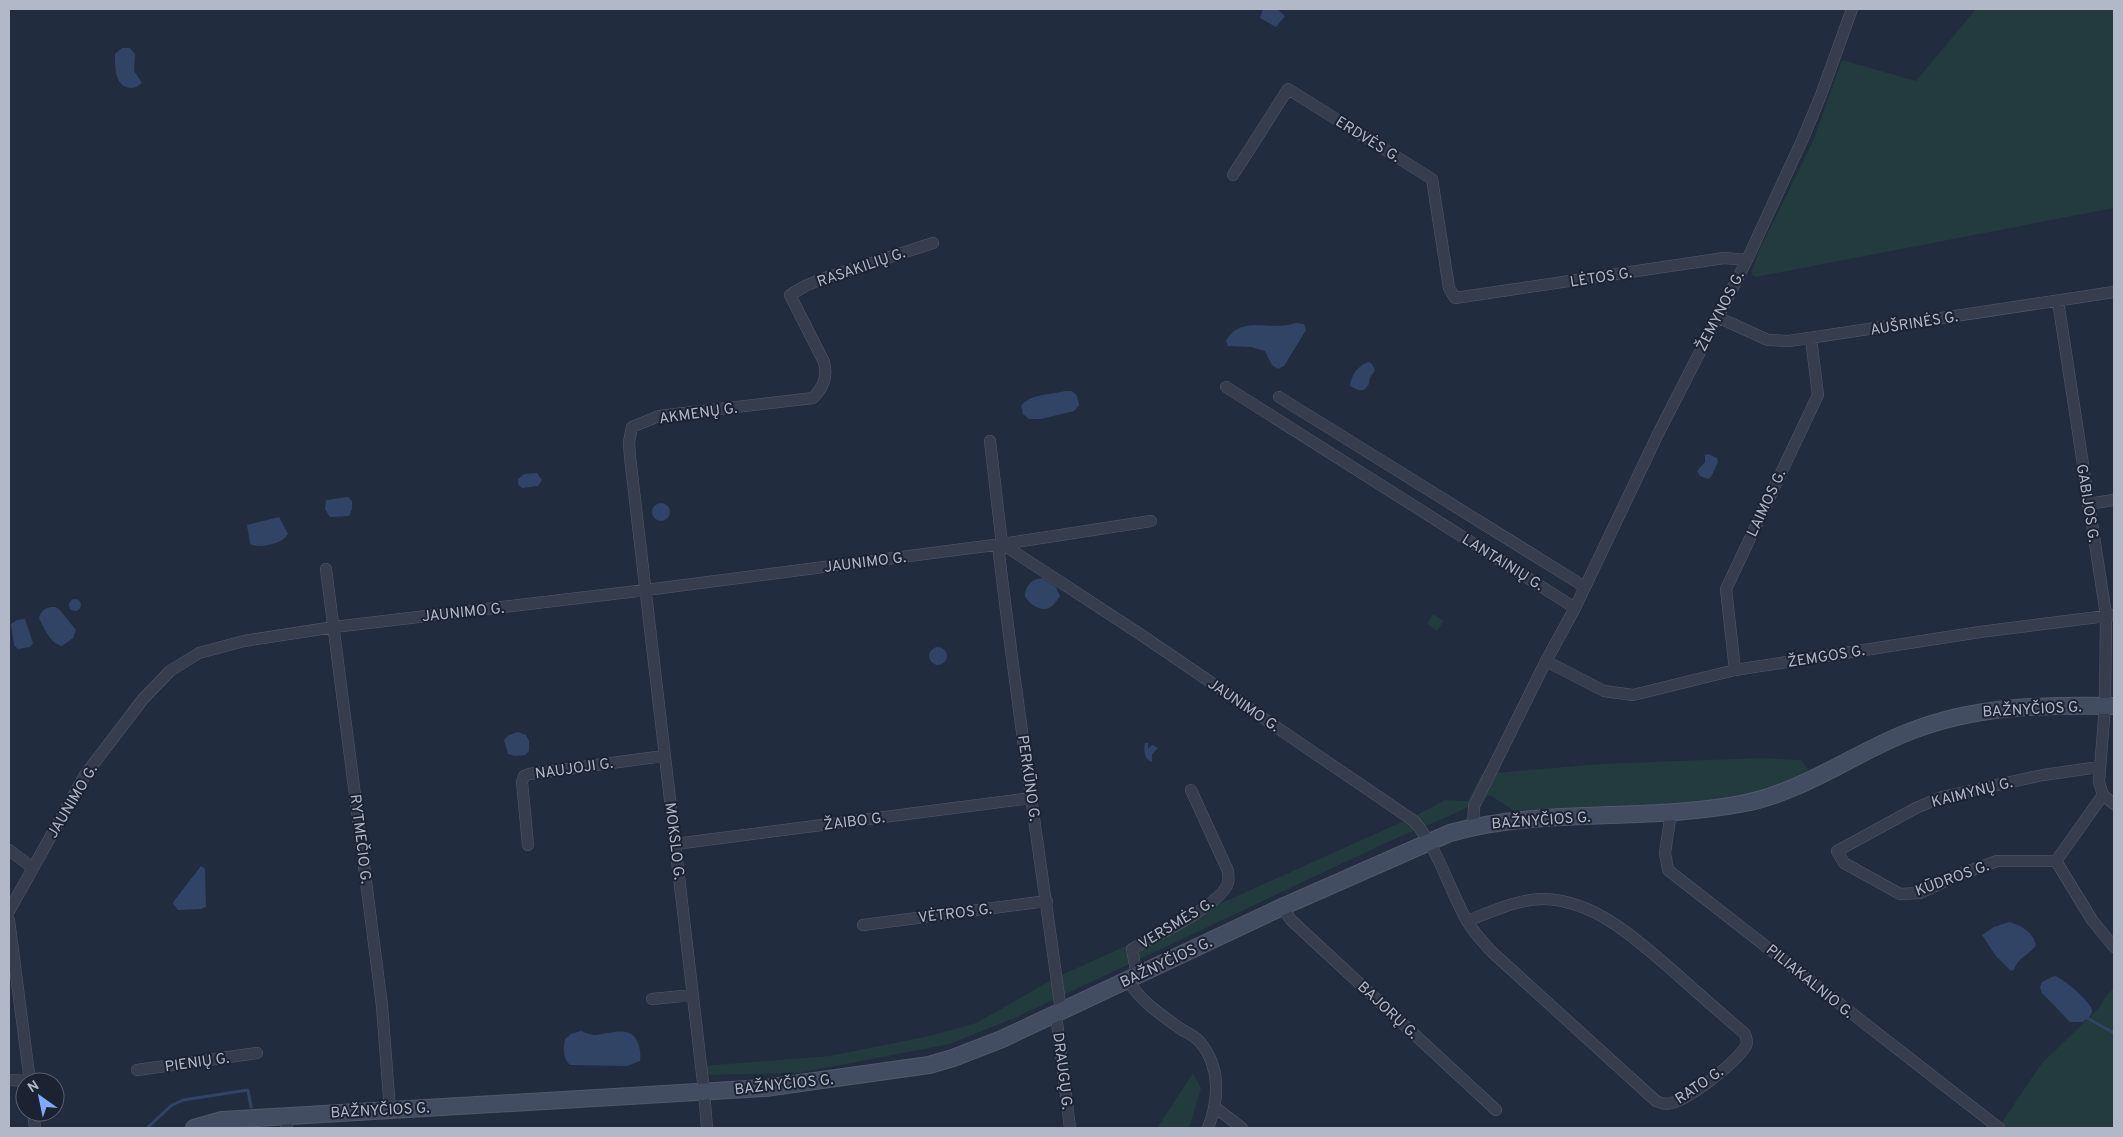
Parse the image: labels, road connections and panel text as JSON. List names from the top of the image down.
{
  "streets": {
    "main road": ["BAŽNYČIOS G."],
    "street": [
      "ERDVĖS G.",
      "RASAKILIŲ G.",
      "LĖTOS G.",
      "ŽEMYNOS G.",
      "AUŠRINĖS G.",
      "AKMENŲ G.",
      "LAIMOS G.",
      "GABIJOS G.",
      "JAUNIMO G.",
      "LANTAINIŲ G.",
      "ŽEMGOS G.",
      "NAUJOJI G.",
      "PERKŪNO G.",
      "KAIMYNŲ G.",
      "ŽAIBO G.",
      "RYTMEČIO G.",
      "MOKSLO G.",
      "KŪDROS G.",
      "VĖTROS G.",
      "VERSMĖS G.",
      "PILIAKALNIO G.",
      "BAJORŲ G.",
      "PIENIŲ G.",
      "DRAUGŲ G.",
      "RATO G."
    ]
  },
  "crossings": [
    ["ERDVĖS G.", "LĖTOS G."],
    ["RASAKILIŲ G.", "AKMENŲ G."],
    ["LĖTOS G.", "ŽEMYNOS G."],
    ["ŽEMYNOS G.", "AUŠRINĖS G."],
    ["ŽEMYNOS G.", "LANTAINIŲ G."],
    ["AUŠRINĖS G.", "LAIMOS G."],
    ["AUŠRINĖS G.", "GABIJOS G."],
    ["AKMENŲ G.", "JAUNIMO G."],
    ["AKMENŲ G.", "MOKSLO G."],
    ["LAIMOS G.", "ŽEMGOS G."],
    ["GABIJOS G.", "ŽEMGOS G."],
    ["GABIJOS G.", "BAŽNYČIOS G."],
    ["GABIJOS G.", "KAIMYNŲ G."],
    ["JAUNIMO G.", "BAŽNYČIOS G."],
    ["JAUNIMO G.", "PERKŪNO G."],
    ["JAUNIMO G.", "RYTMEČIO G."],
    ["JAUNIMO G.", "MOKSLO G."],
    ["JAUNIMO G.", "RATO G."],
    ["BAŽNYČIOS G.", "PERKŪNO G."],
    ["BAŽNYČIOS G.", "RYTMEČIO G."],
    ["BAŽNYČIOS G.", "MOKSLO G."],
    ["BAŽNYČIOS G.", "VERSMĖS G."],
    ["BAŽNYČIOS G.", "PILIAKALNIO G."],
    ["BAŽNYČIOS G.", "BAJORŲ G."],
    ["BAŽNYČIOS G.", "DRAUGŲ G."],
    ["BAŽNYČIOS G.", "RATO G."],
    ["NAUJOJI G.", "MOKSLO G."],
    ["PERKŪNO G.", "ŽAIBO G."],
    ["PERKŪNO G.", "VĖTROS G."],
    ["PERKŪNO G.", "DRAUGŲ G."],
    ["KAIMYNŲ G.", "KŪDROS G."],
    ["ŽAIBO G.", "MOKSLO G."]
  ],
  "north": "top left"
}
